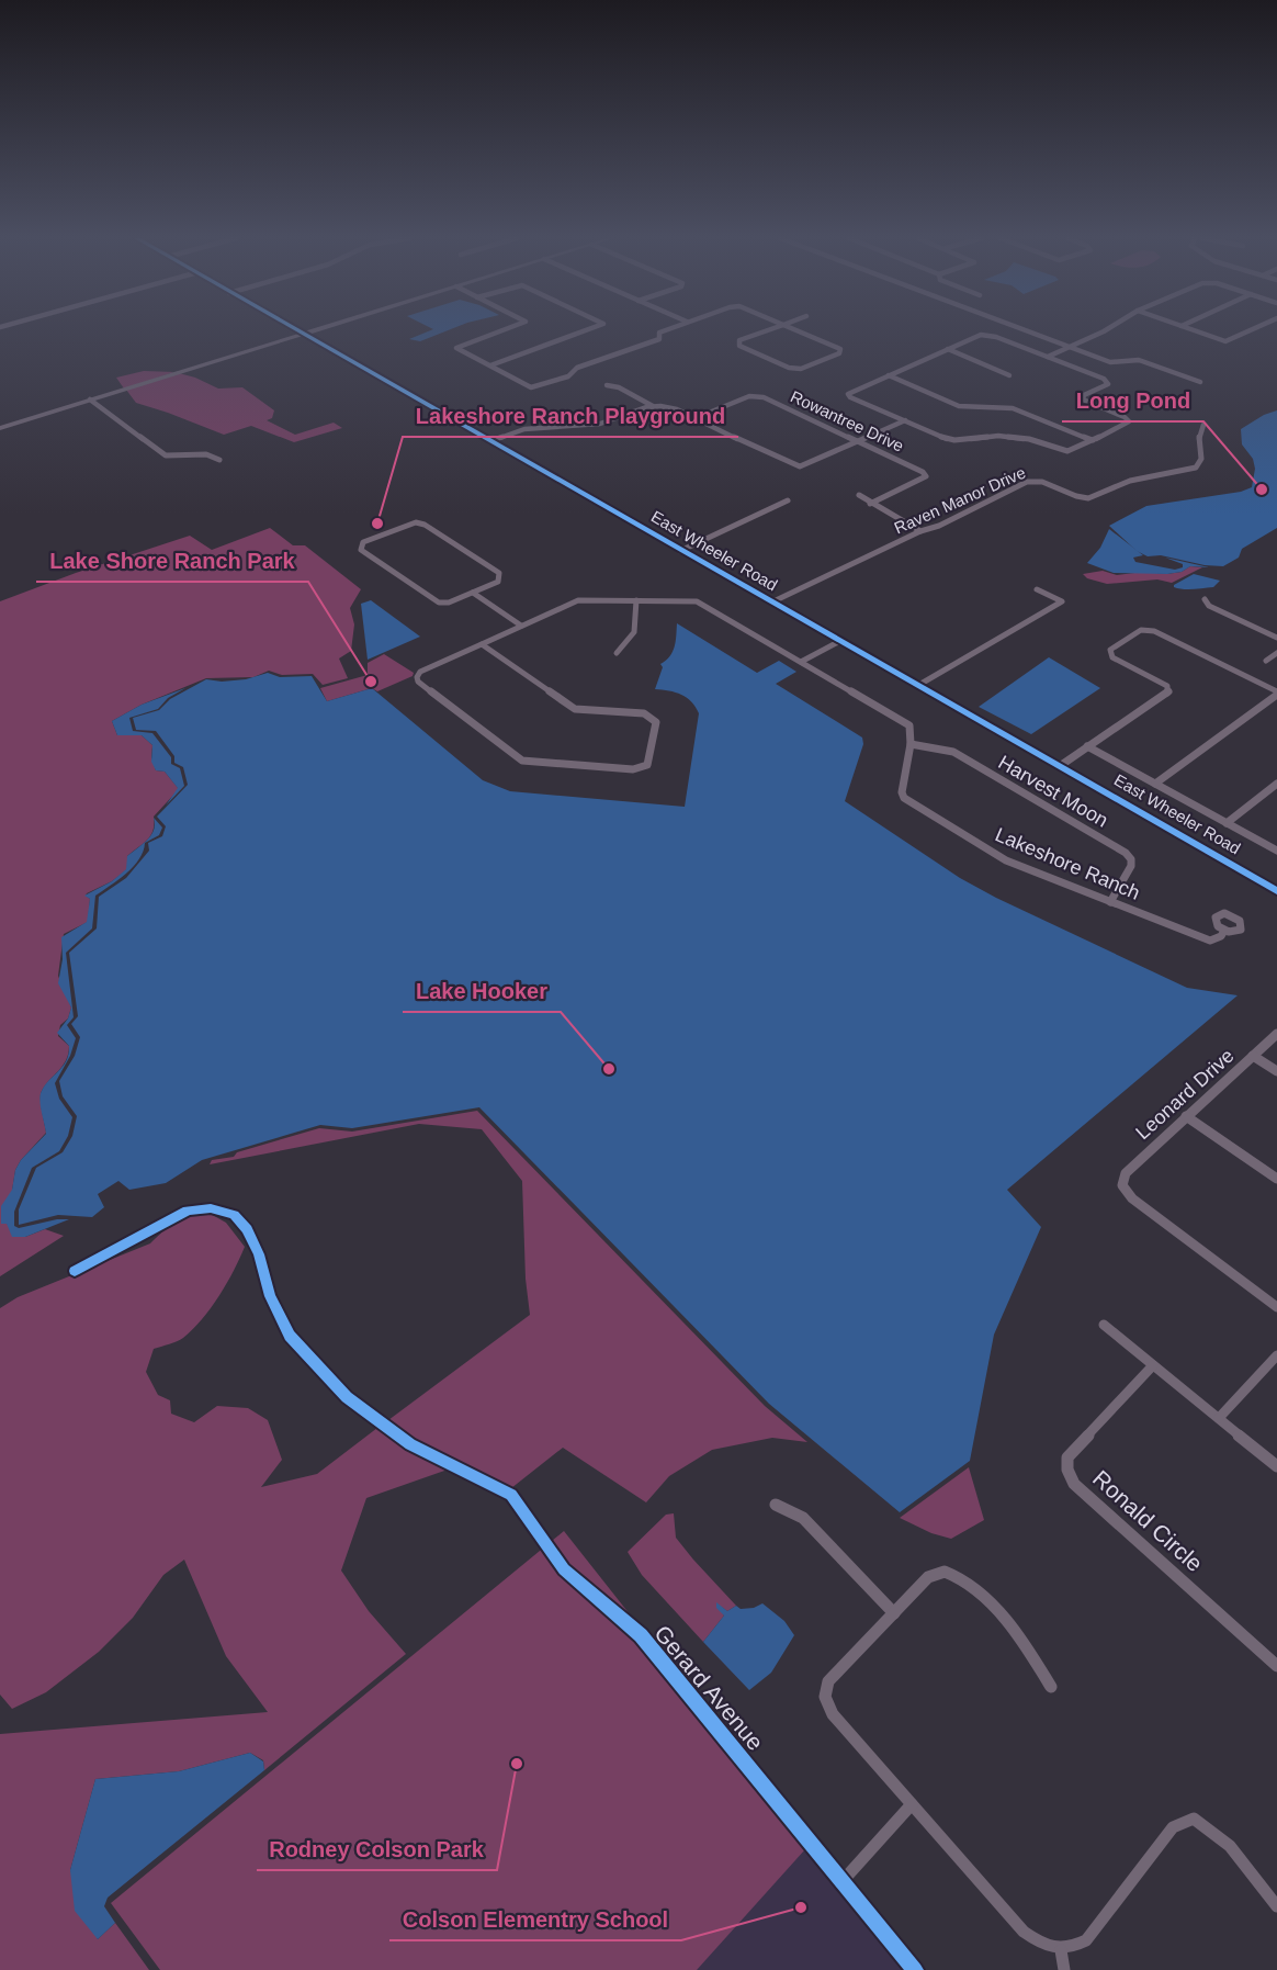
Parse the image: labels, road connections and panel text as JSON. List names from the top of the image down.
{
  "streets": {
    "street": [
      "Rowantree Drive",
      "Raven Manor Drive",
      "East Wheeler Road",
      "Harvest Moon",
      "Lakeshore Ranch",
      "Leonard Drive",
      "Ronald Circle",
      "Gerard Avenue"
    ]
  },
  "crossings": [
    ["Raven Manor Drive", "East Wheeler Road"],
    ["Harvest Moon", "Lakeshore Ranch"]
  ],
  "places": [
    "Long Pond",
    "Lakeshore Ranch Playground",
    "Lake Shore Ranch Park",
    "Lake Hooker",
    "Rodney Colson Park",
    "Colson Elementry School"
  ]
}
